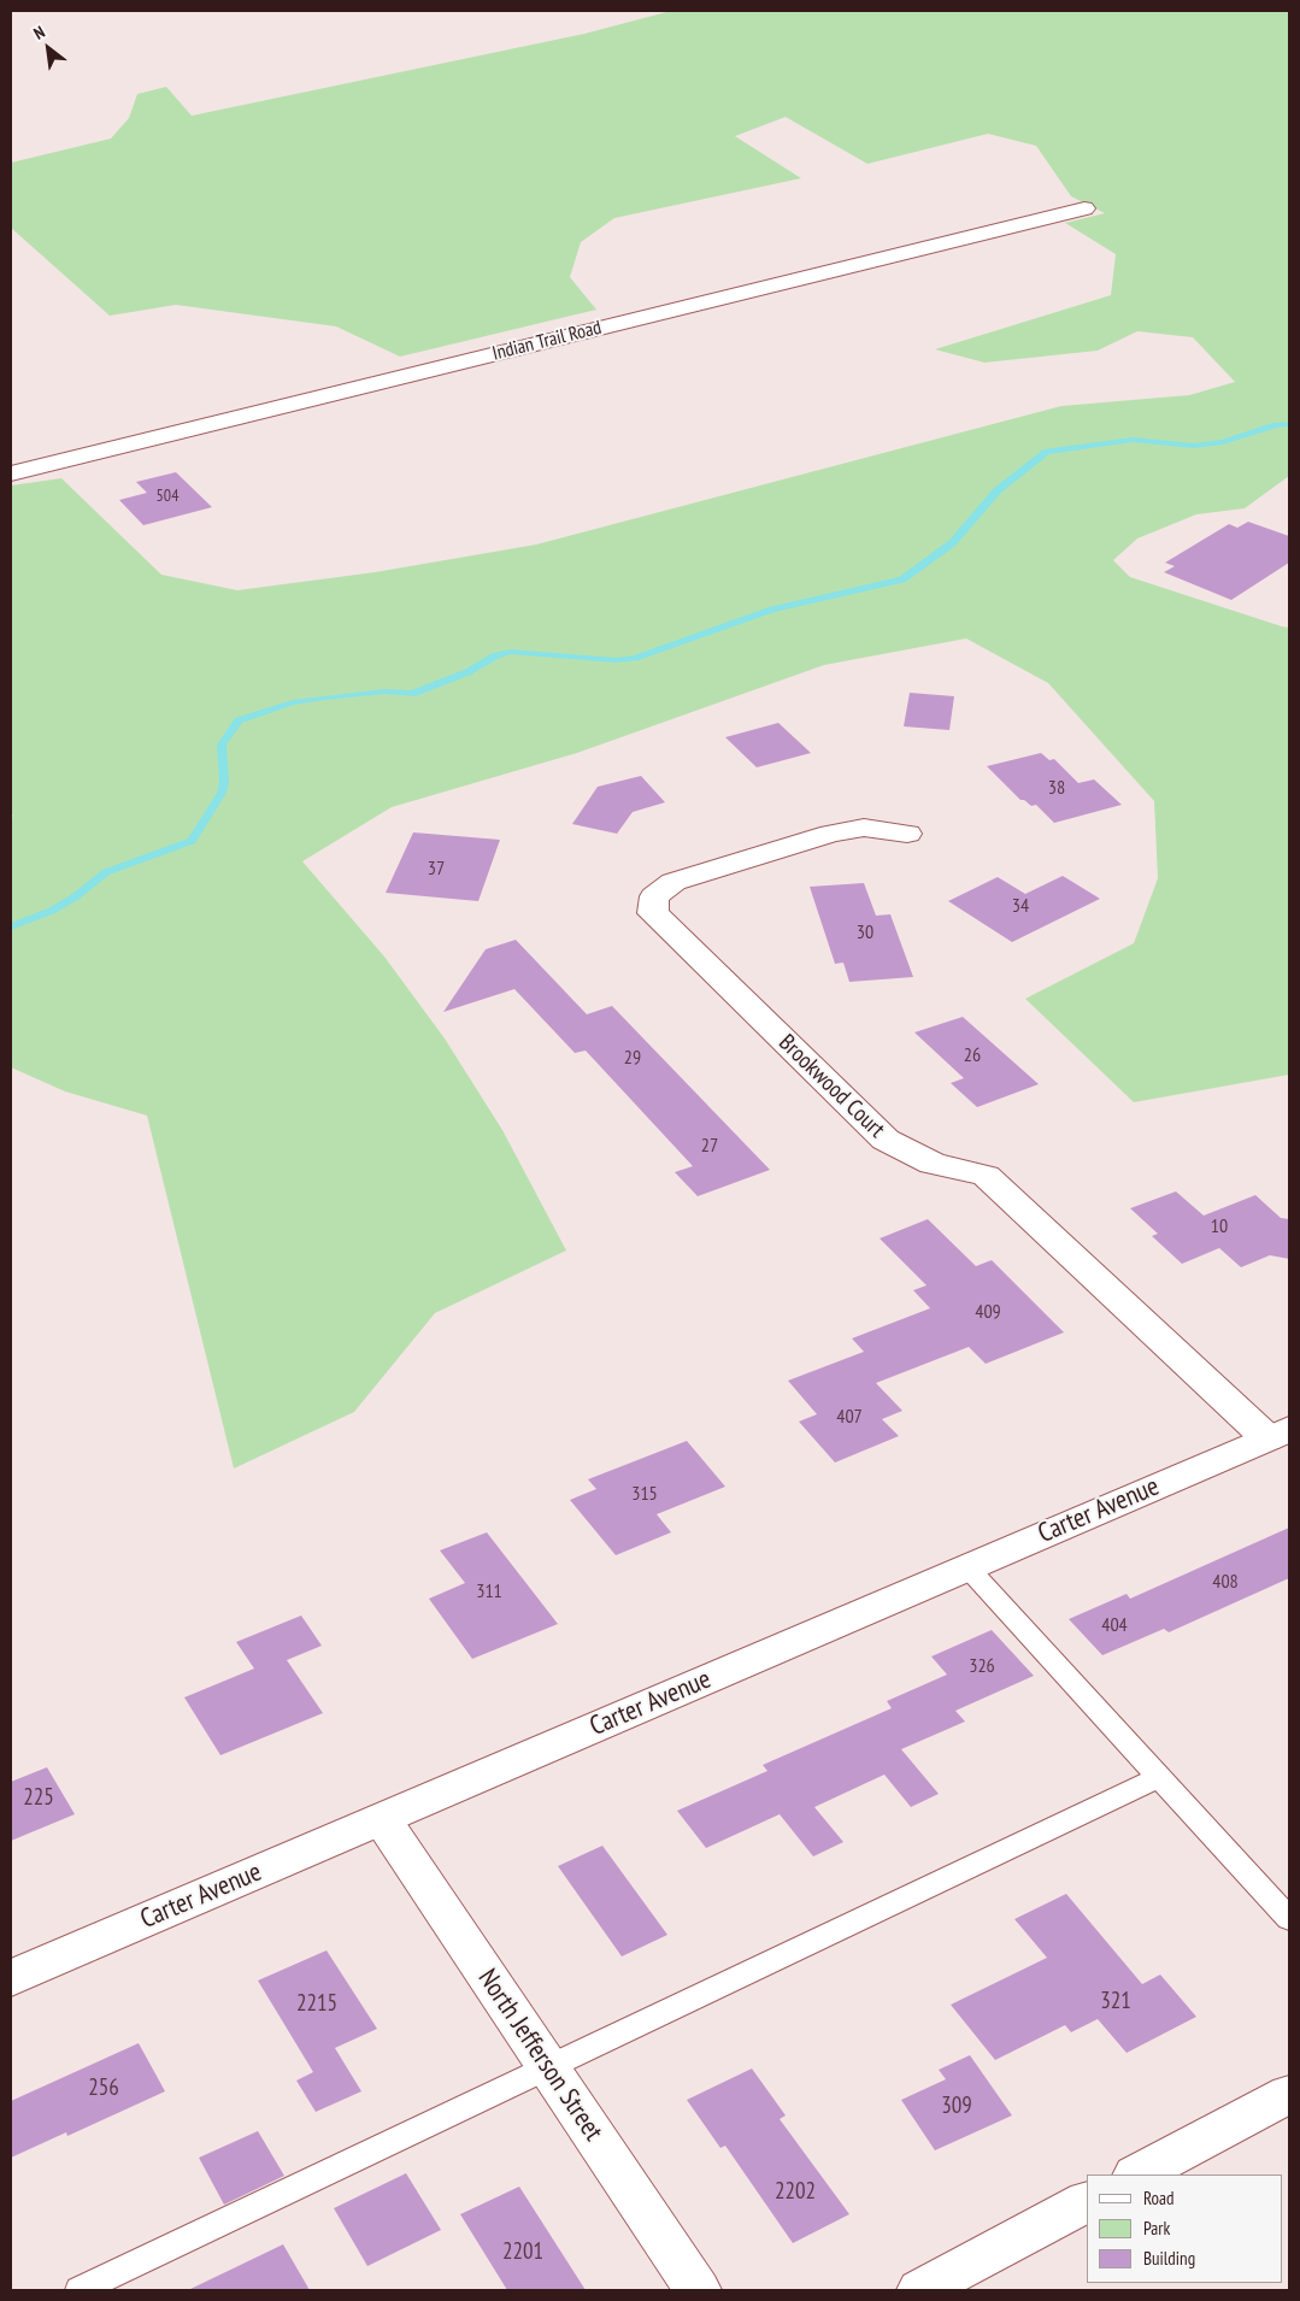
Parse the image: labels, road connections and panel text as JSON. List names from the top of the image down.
{
  "streets": {
    "street": [
      "Indian Trail Road",
      "Brookwood Court",
      "Carter Avenue",
      "North Jefferson Street"
    ]
  },
  "crossings": [
    ["Brookwood Court", "Carter Avenue"],
    ["Carter Avenue", "North Jefferson Street"]
  ],
  "house_numbers": [
    "504",
    "38",
    "37",
    "34",
    "30",
    "26",
    "29",
    "27",
    "10",
    "409",
    "407",
    "315",
    "408",
    "311",
    "404",
    "326",
    "225",
    "321",
    "2215",
    "256",
    "309",
    "2202",
    "2201"
  ],
  "legend": ["Road", "Park", "Building"],
  "north": "top left"
}
